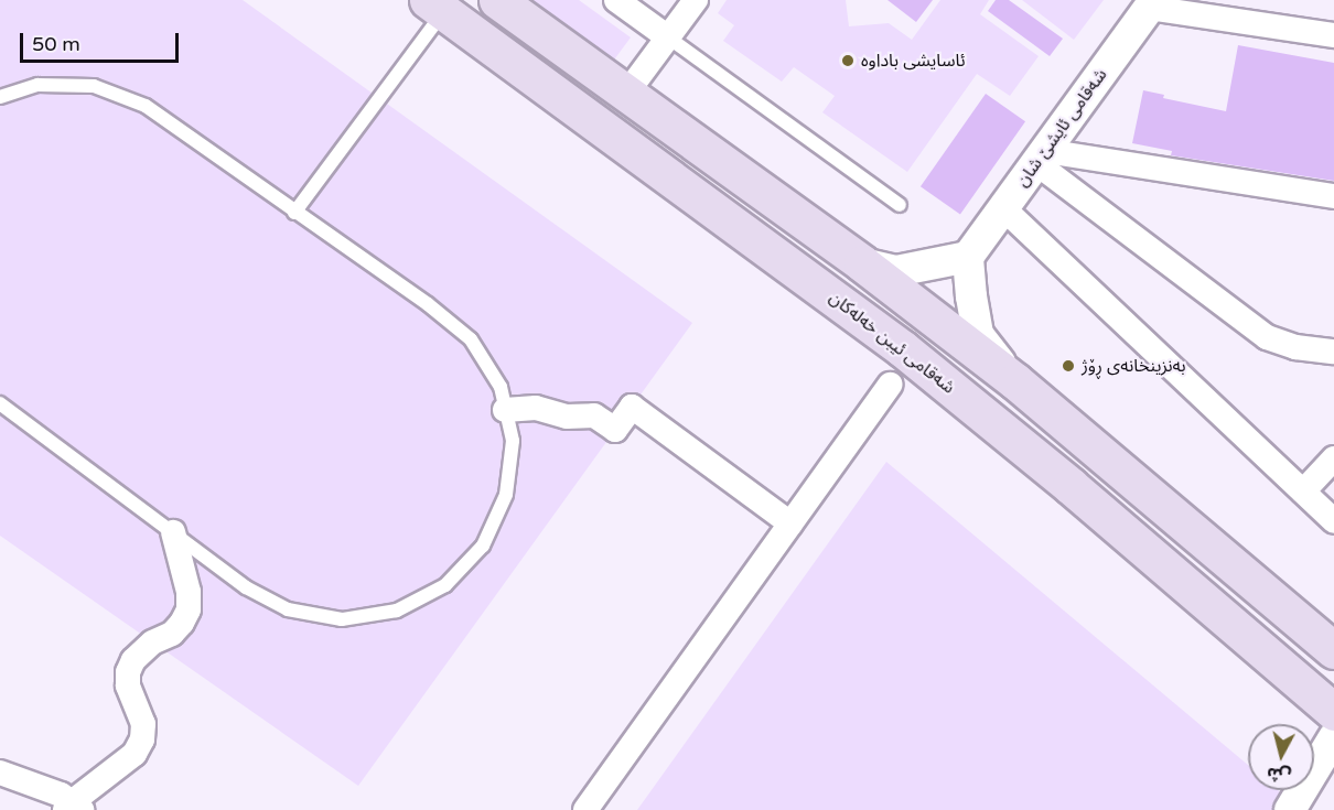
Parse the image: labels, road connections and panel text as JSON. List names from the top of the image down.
{
  "streets": {
    "main road": ["شەقامی ئیبن خەلەکان"],
    "street": ["شەقامی ئایشێ شان"]
  },
  "places": ["ئاسايشى باداوه", "بەنزینخانەی ڕۆژ"],
  "scale_bar": "50 m",
  "north": "bottom"
}
